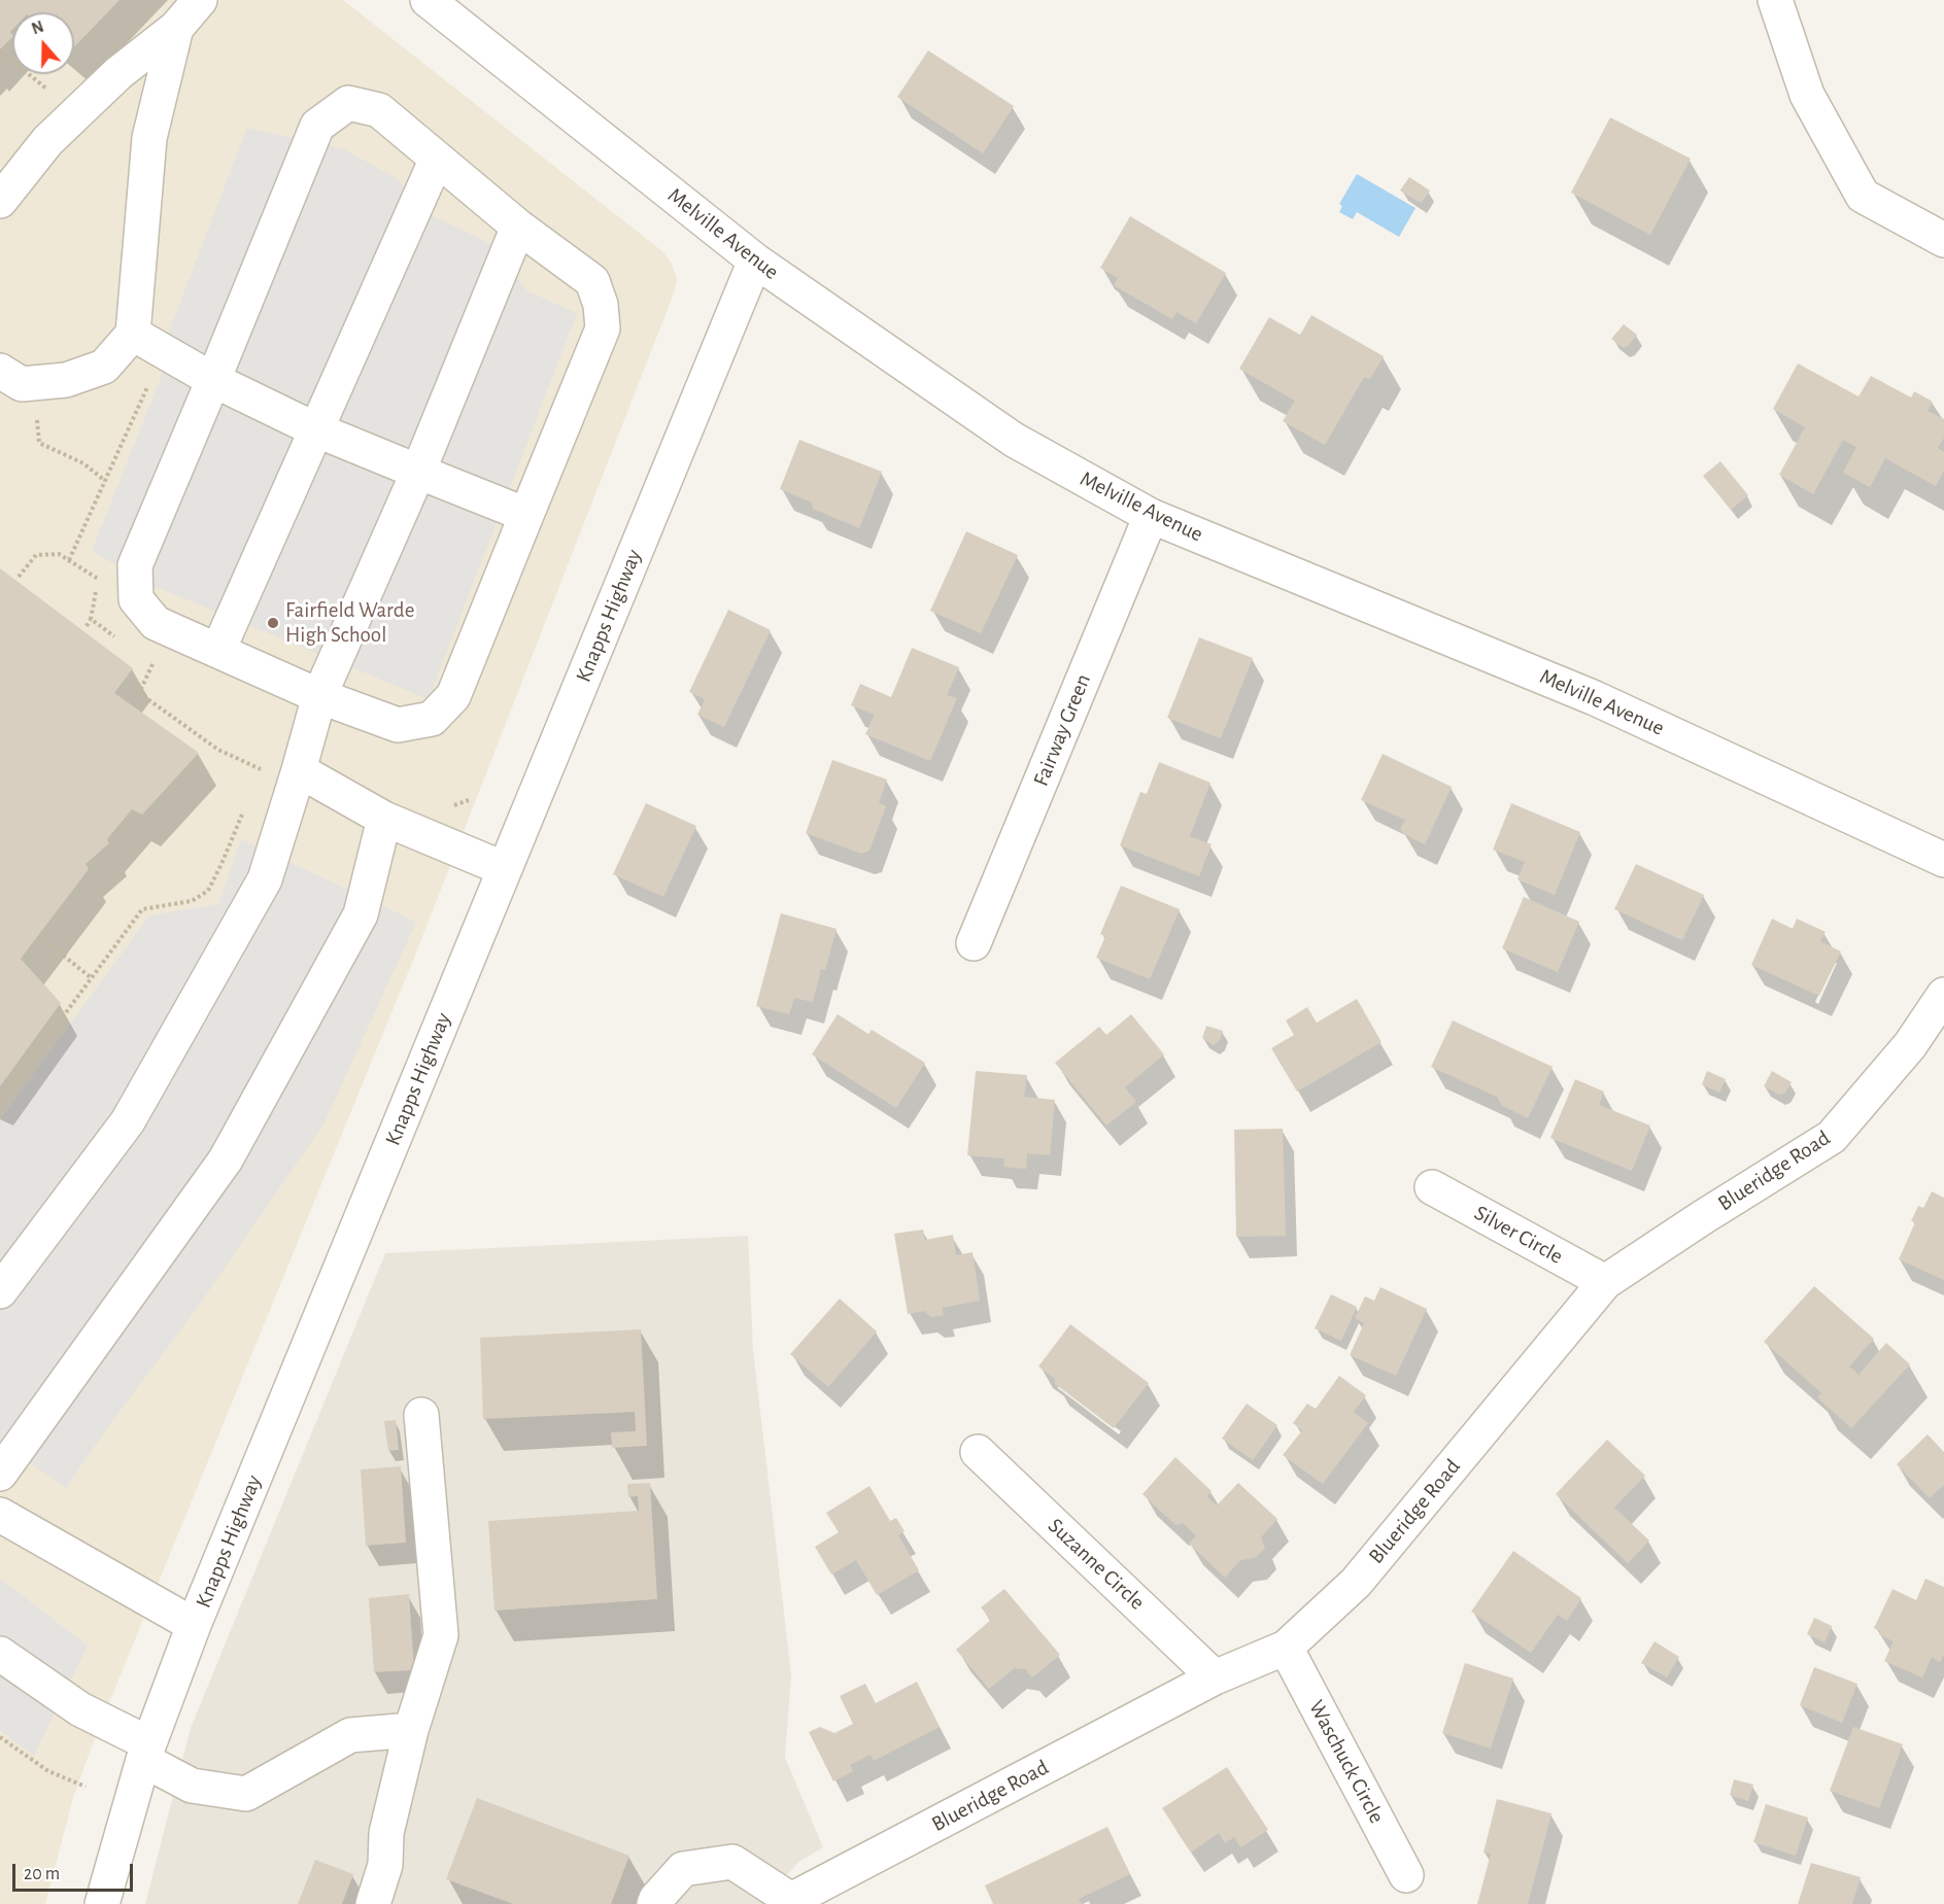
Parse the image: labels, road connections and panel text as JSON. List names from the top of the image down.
{
  "streets": {
    "street": [
      "Melville Avenue",
      "Knapps Highway",
      "Fairway Green",
      "Blueridge Road",
      "Silver Circle",
      "Suzanne Circle",
      "Waschuck Circle"
    ]
  },
  "crossings": [
    ["Melville Avenue", "Knapps Highway"],
    ["Melville Avenue", "Fairway Green"],
    ["Blueridge Road", "Silver Circle"],
    ["Blueridge Road", "Suzanne Circle"],
    ["Blueridge Road", "Waschuck Circle"]
  ],
  "places": ["Fairfield Warde High School"],
  "scale_bar": "20 m",
  "north": "top"
}
